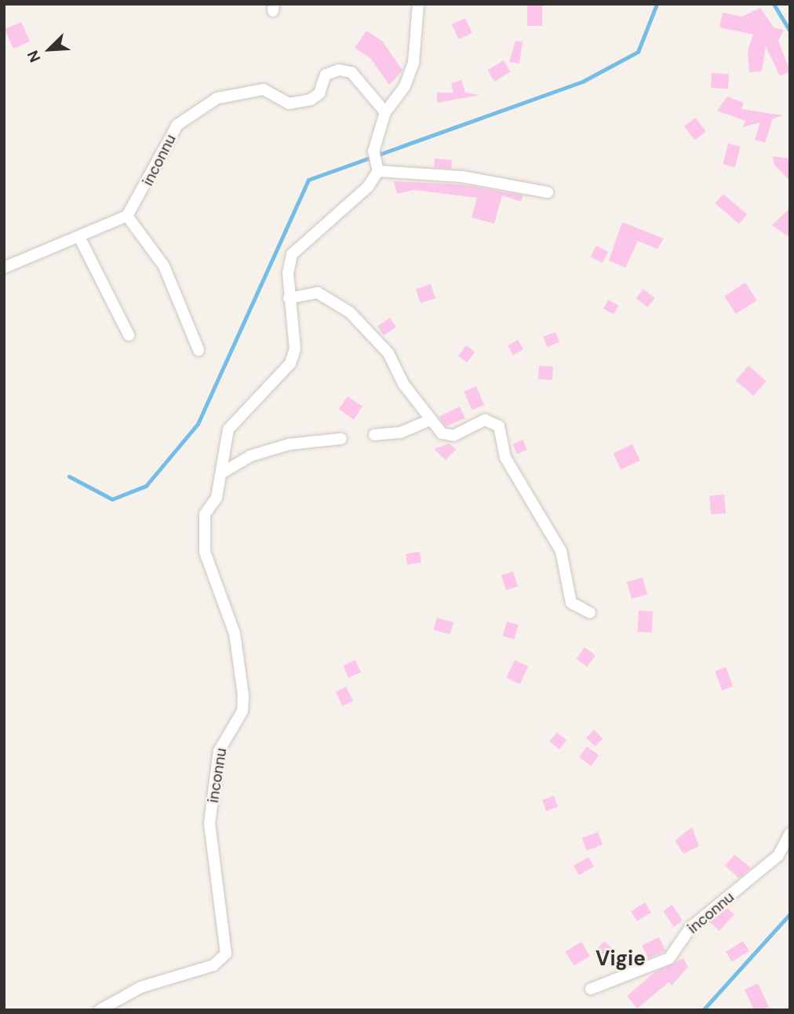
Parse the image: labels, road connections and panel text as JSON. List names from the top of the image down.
{
  "streets": {
    "street": ["inconnu"]
  },
  "districts": ["Vigie"],
  "north": "bottom left"
}
